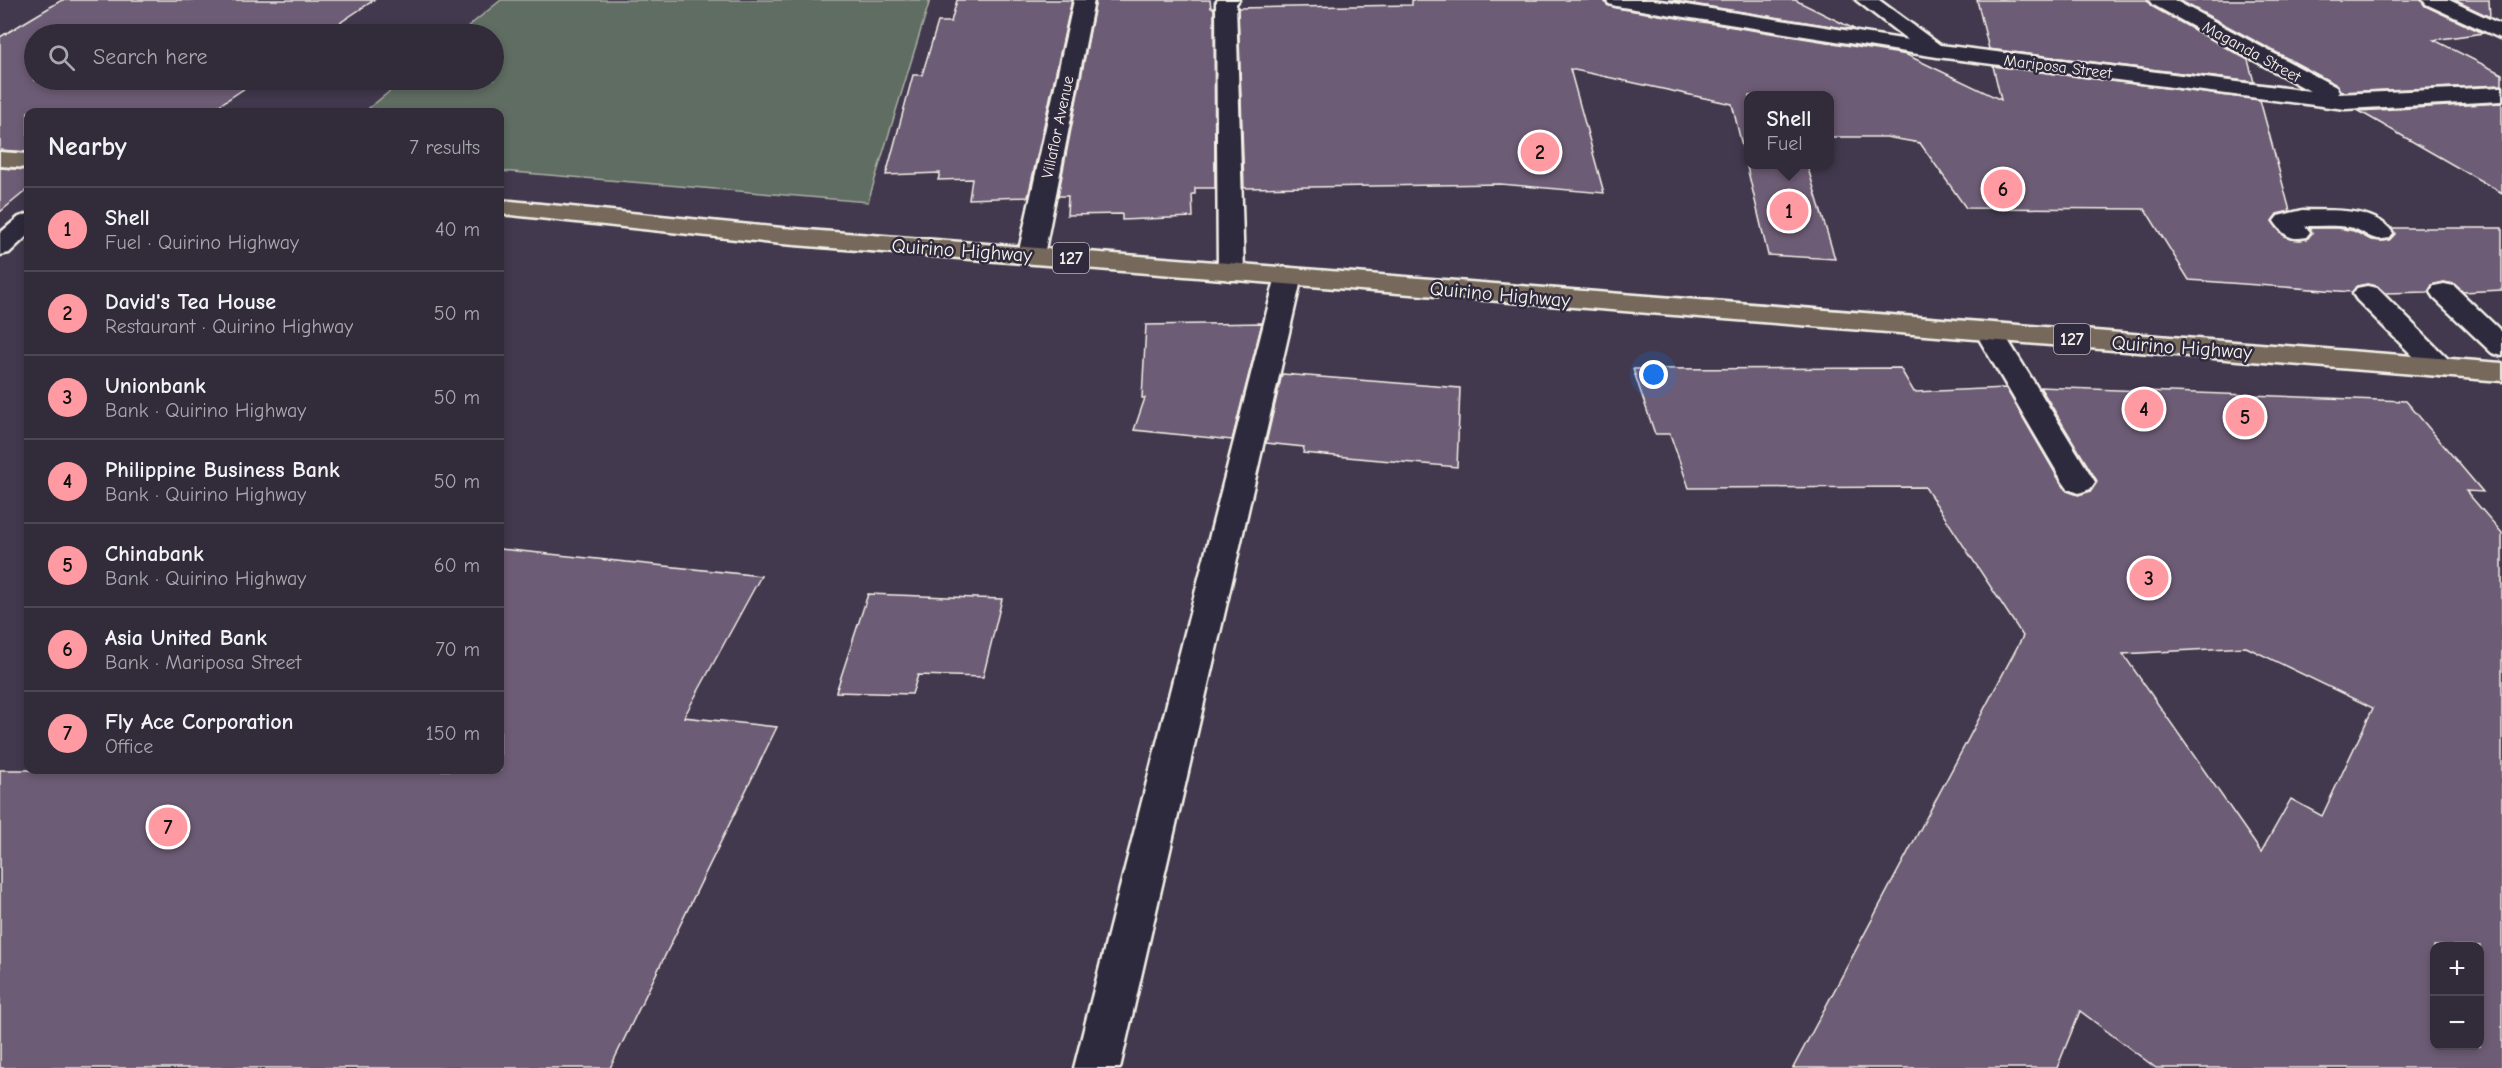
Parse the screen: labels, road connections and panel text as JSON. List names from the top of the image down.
{
  "streets": {
    "main road": ["Quirino Highway", "127"],
    "street": ["Maganda Street", "Mariposa Street", "Villaflor Avenue"]
  },
  "crossings": [
    ["Maganda Street", "Mariposa Street"],
    ["Villaflor Avenue", "Quirino Highway"]
  ],
  "page": {
    "search": "Search here",
    "popup": ["Shell", "Fuel"],
    "heading": ["Nearby", "7 results"],
    "pins": [
      "2",
      "6",
      "1",
      "4",
      "5",
      "3",
      "7"
    ],
    "list": [
      {
        "mark": "1",
        "name": "Shell",
        "note": "Fuel · Quirino Highway",
        "value": "40 m"
      },
      {
        "mark": "2",
        "name": "David's Tea House",
        "note": "Restaurant · Quirino Highway",
        "value": "50 m"
      },
      {
        "mark": "3",
        "name": "Unionbank",
        "note": "Bank · Quirino Highway",
        "value": "50 m"
      },
      {
        "mark": "4",
        "name": "Philippine Business Bank",
        "note": "Bank · Quirino Highway",
        "value": "50 m"
      },
      {
        "mark": "5",
        "name": "Chinabank",
        "note": "Bank · Quirino Highway",
        "value": "60 m"
      },
      {
        "mark": "6",
        "name": "Asia United Bank",
        "note": "Bank · Mariposa Street",
        "value": "70 m"
      },
      {
        "mark": "7",
        "name": "Fly Ace Corporation",
        "note": "Office",
        "value": "150 m"
      }
    ],
    "map_buttons": ["+", "−"]
  }
}
